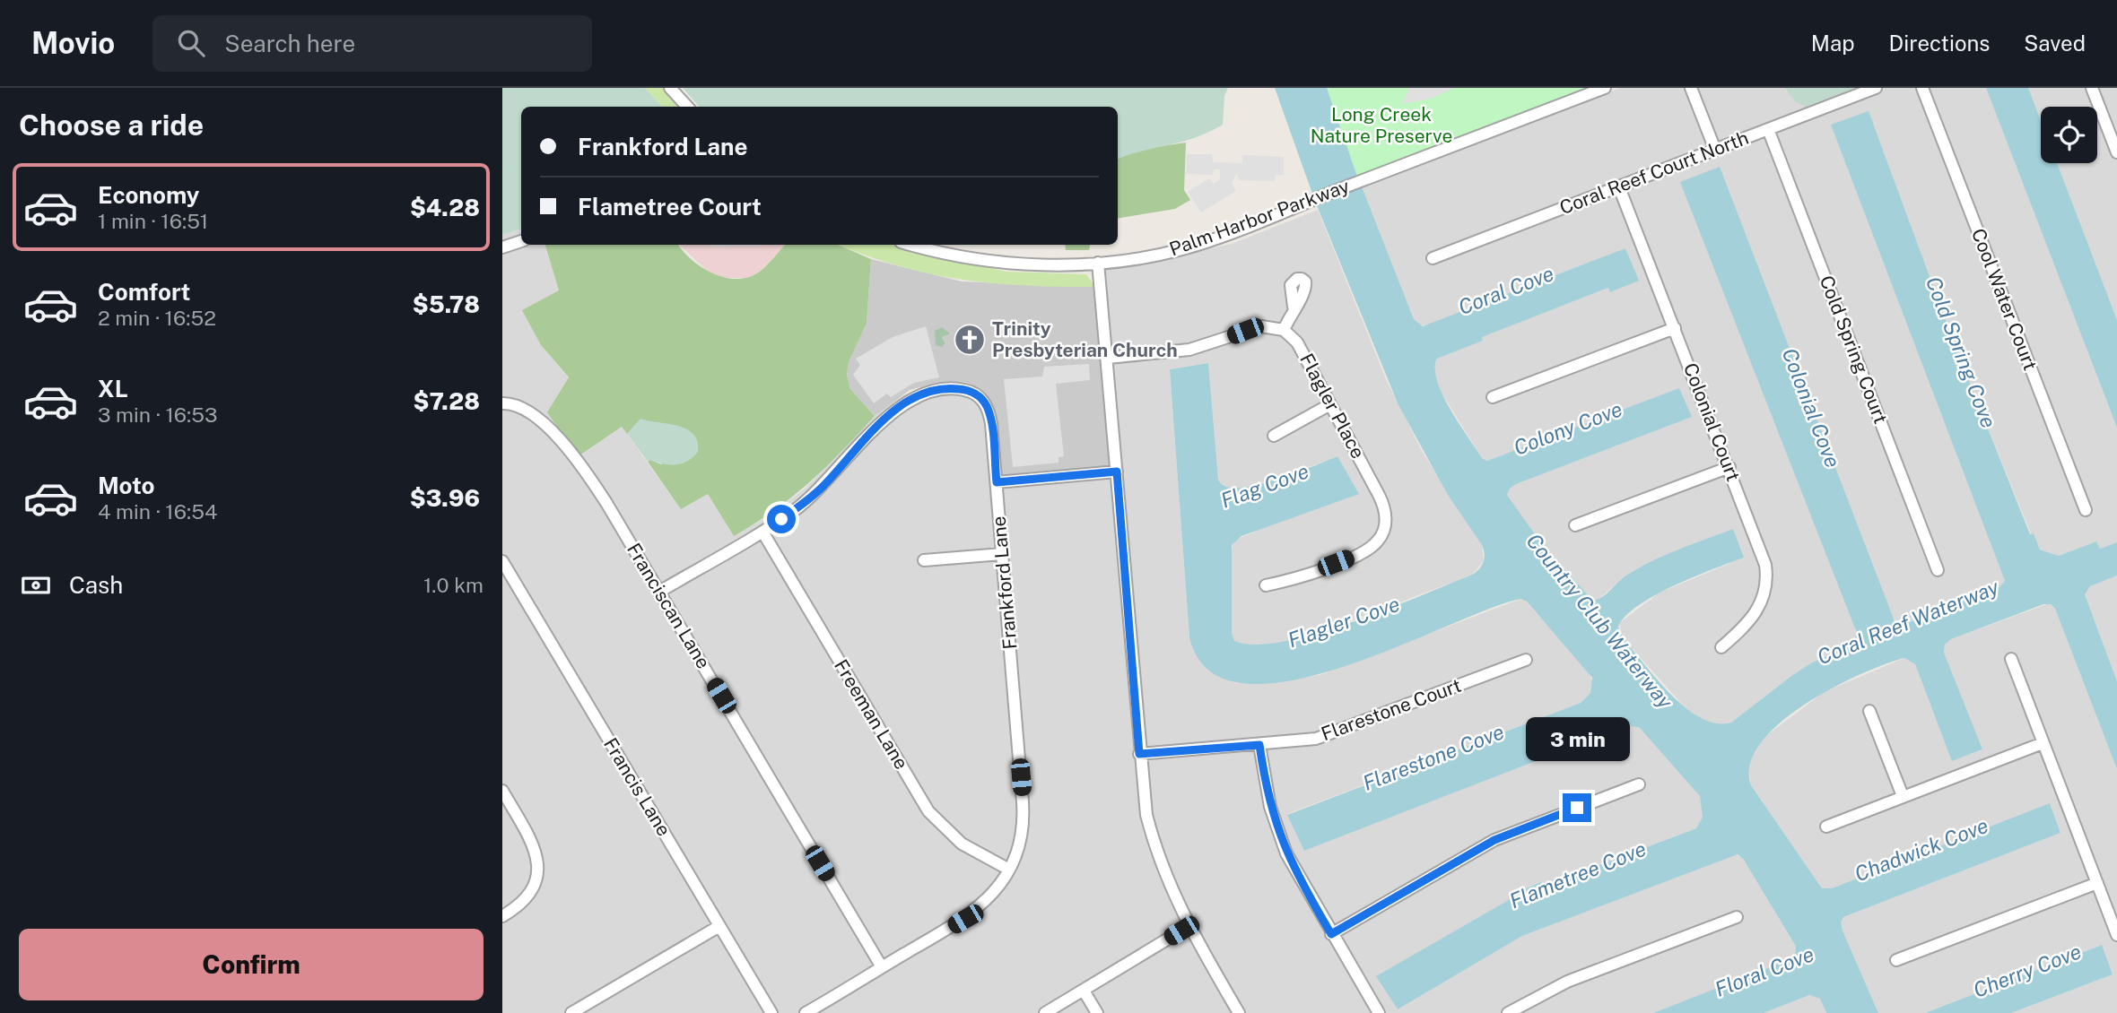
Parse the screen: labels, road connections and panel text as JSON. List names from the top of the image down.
{
  "streets": {
    "street": [
      "Coral Reef Court North",
      "Palm Harbor Parkway",
      "Cool Water Court",
      "Cold Spring Court",
      "Flagler Place",
      "Colonial Court",
      "Frankford Lane",
      "Franciscan Lane",
      "Flarestone Court",
      "Freeman Lane",
      "Francis Lane"
    ]
  },
  "crossings": [
    ["Coral Reef Court North", "Cold Spring Court"],
    ["Coral Reef Court North", "Colonial Court"],
    ["Frankford Lane", "Franciscan Lane"],
    ["Frankford Lane", "Freeman Lane"]
  ],
  "water": [
    "Coral Cove",
    "Cold Spring Cove",
    "Colonial Cove",
    "Colony Cove",
    "Flag Cove",
    "Country Club Waterway",
    "Flagler Cove",
    "Coral Reef Waterway",
    "Flarestone Cove",
    "Chadwick Cove",
    "Flametree Cove",
    "Cherry Cove",
    "Floral Cove"
  ],
  "parks": ["Long Creek Nature Preserve"],
  "places": {
    "church": ["Trinity Presbyterian Church"]
  },
  "page": {
    "header": "Movio",
    "search": "Search here",
    "nav": ["Map", "Directions", "Saved"],
    "heading": "Choose a ride",
    "banner": ["Frankford Lane", "Flametree Court"],
    "list": [
      {
        "name": "Economy",
        "note": "1 min · 16:51",
        "value": "$4.28"
      },
      {
        "name": "Comfort",
        "note": "2 min · 16:52",
        "value": "$5.78"
      },
      {
        "name": "XL",
        "note": "3 min · 16:53",
        "value": "$7.28"
      },
      {
        "name": "Moto",
        "note": "4 min · 16:54",
        "value": "$3.96"
      }
    ],
    "pay": ["Cash", "1.0 km"],
    "bubble": "3 min",
    "buttons": "Confirm"
  }
}
